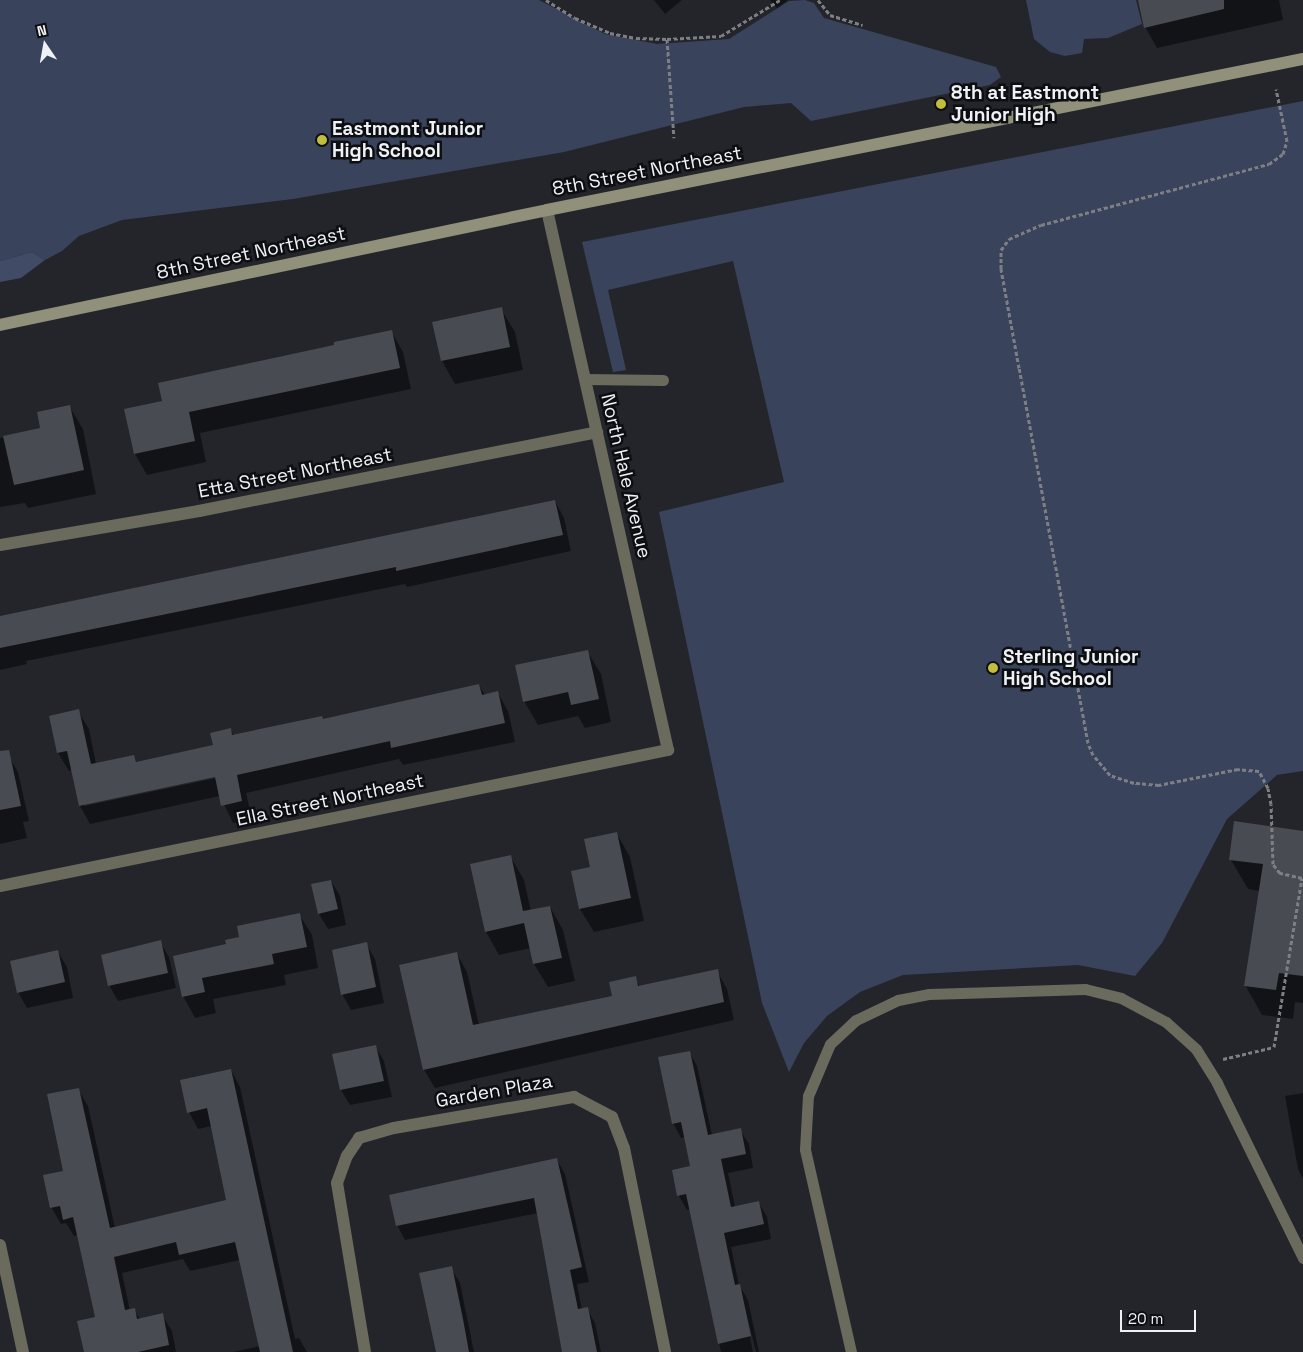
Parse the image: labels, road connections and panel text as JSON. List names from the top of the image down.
{
  "streets": {
    "street": [
      "8th Street Northeast",
      "Etta Street Northeast",
      "North Hale Avenue",
      "Ella Street Northeast",
      "Garden Plaza"
    ]
  },
  "crossings": [
    ["8th Street Northeast", "North Hale Avenue"],
    ["Etta Street Northeast", "North Hale Avenue"],
    ["North Hale Avenue", "Ella Street Northeast"]
  ],
  "places": ["8th at Eastmont Junior High", "Eastmont Junior High School", "Sterling Junior High School"],
  "scale_bar": "20 m",
  "north": "top"
}
